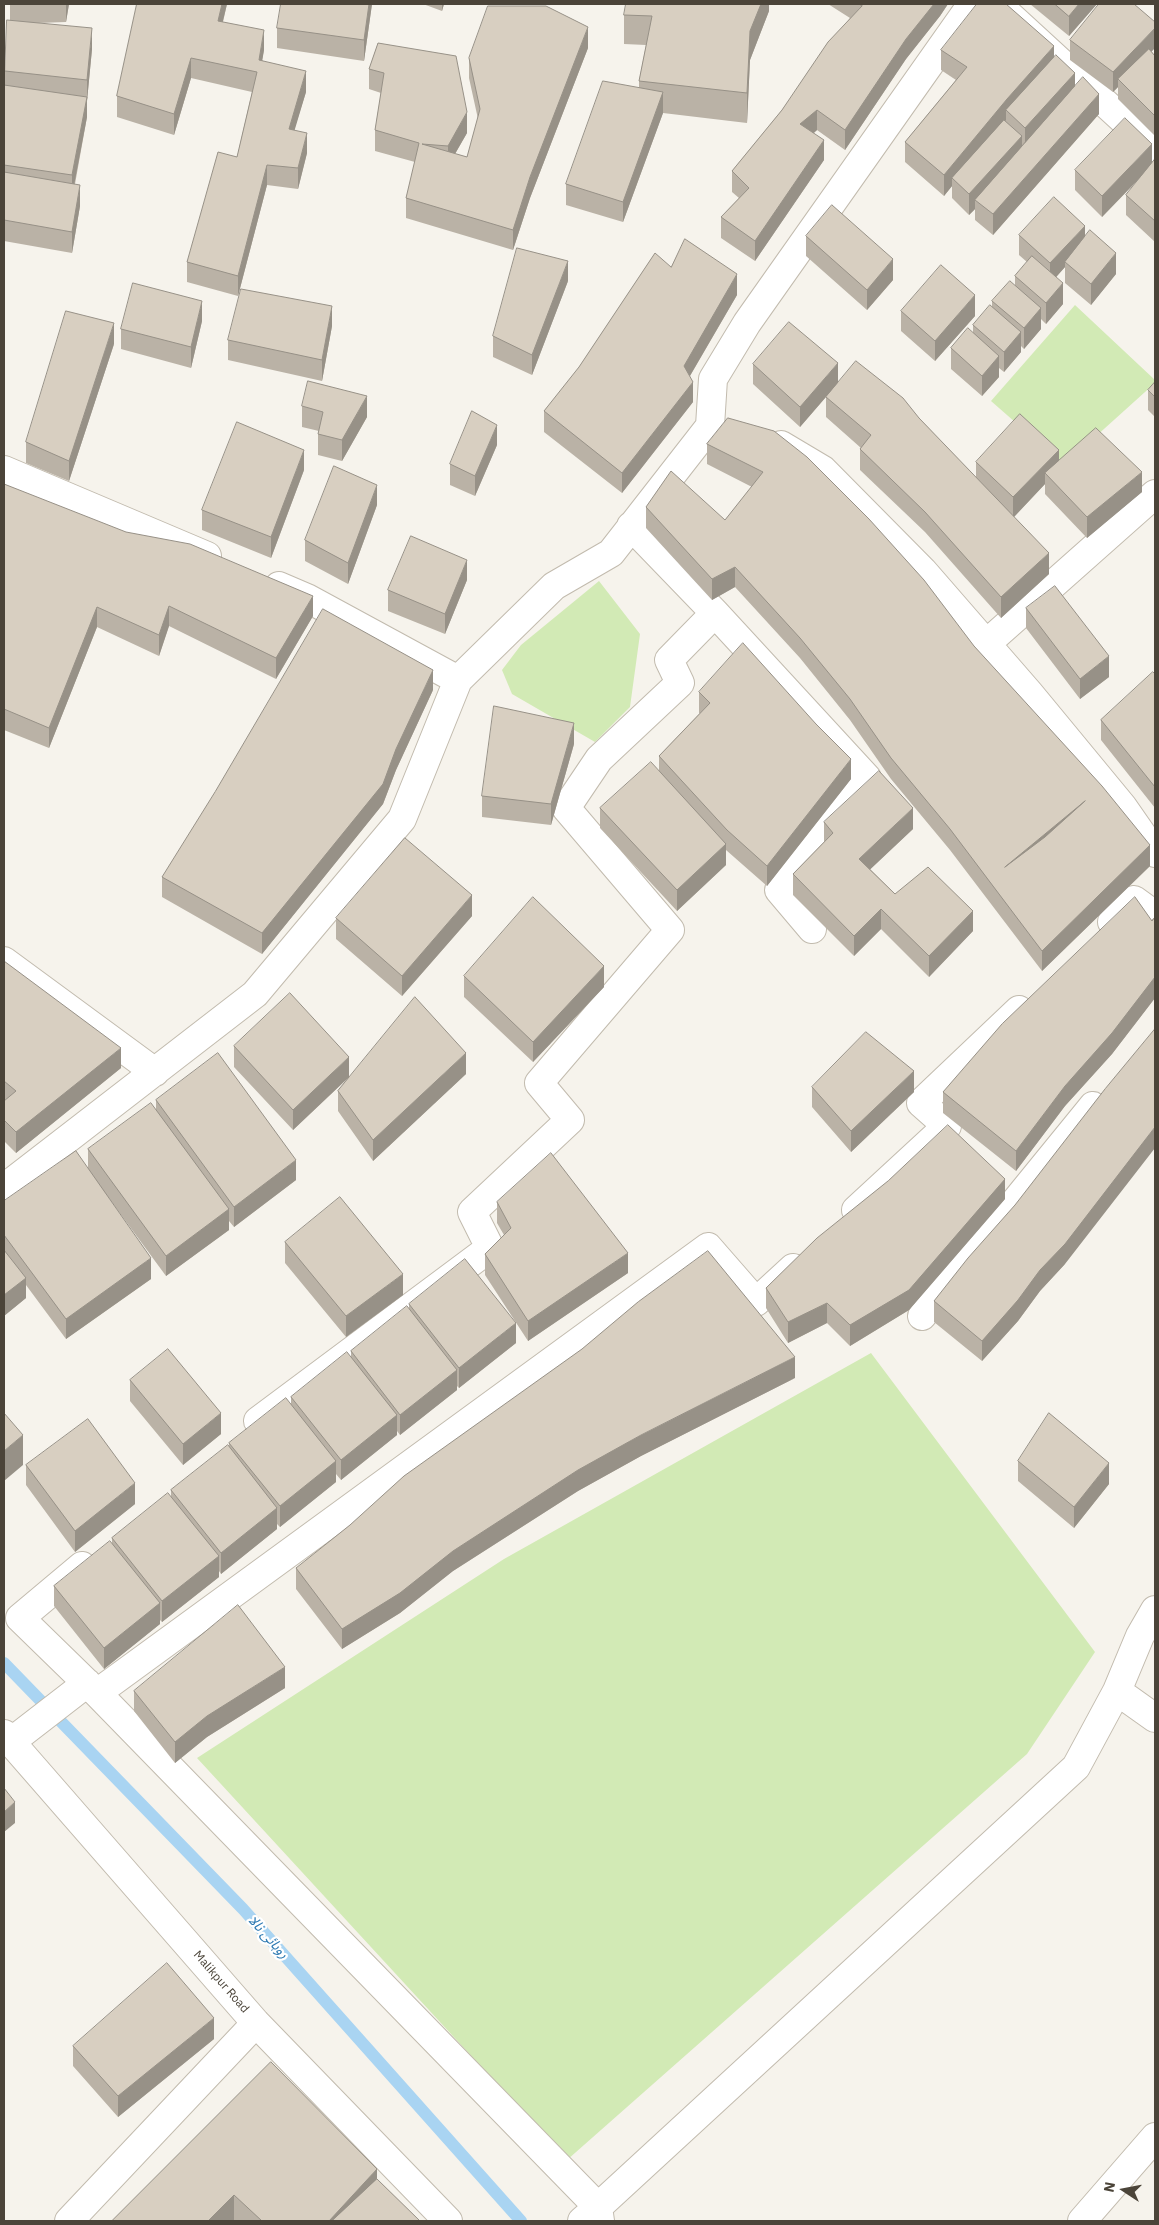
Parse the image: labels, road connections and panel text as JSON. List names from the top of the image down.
{
  "streets": {
    "street": ["Malikpur Road"]
  },
  "water": ["روہائی نالا"],
  "north": "left"
}
